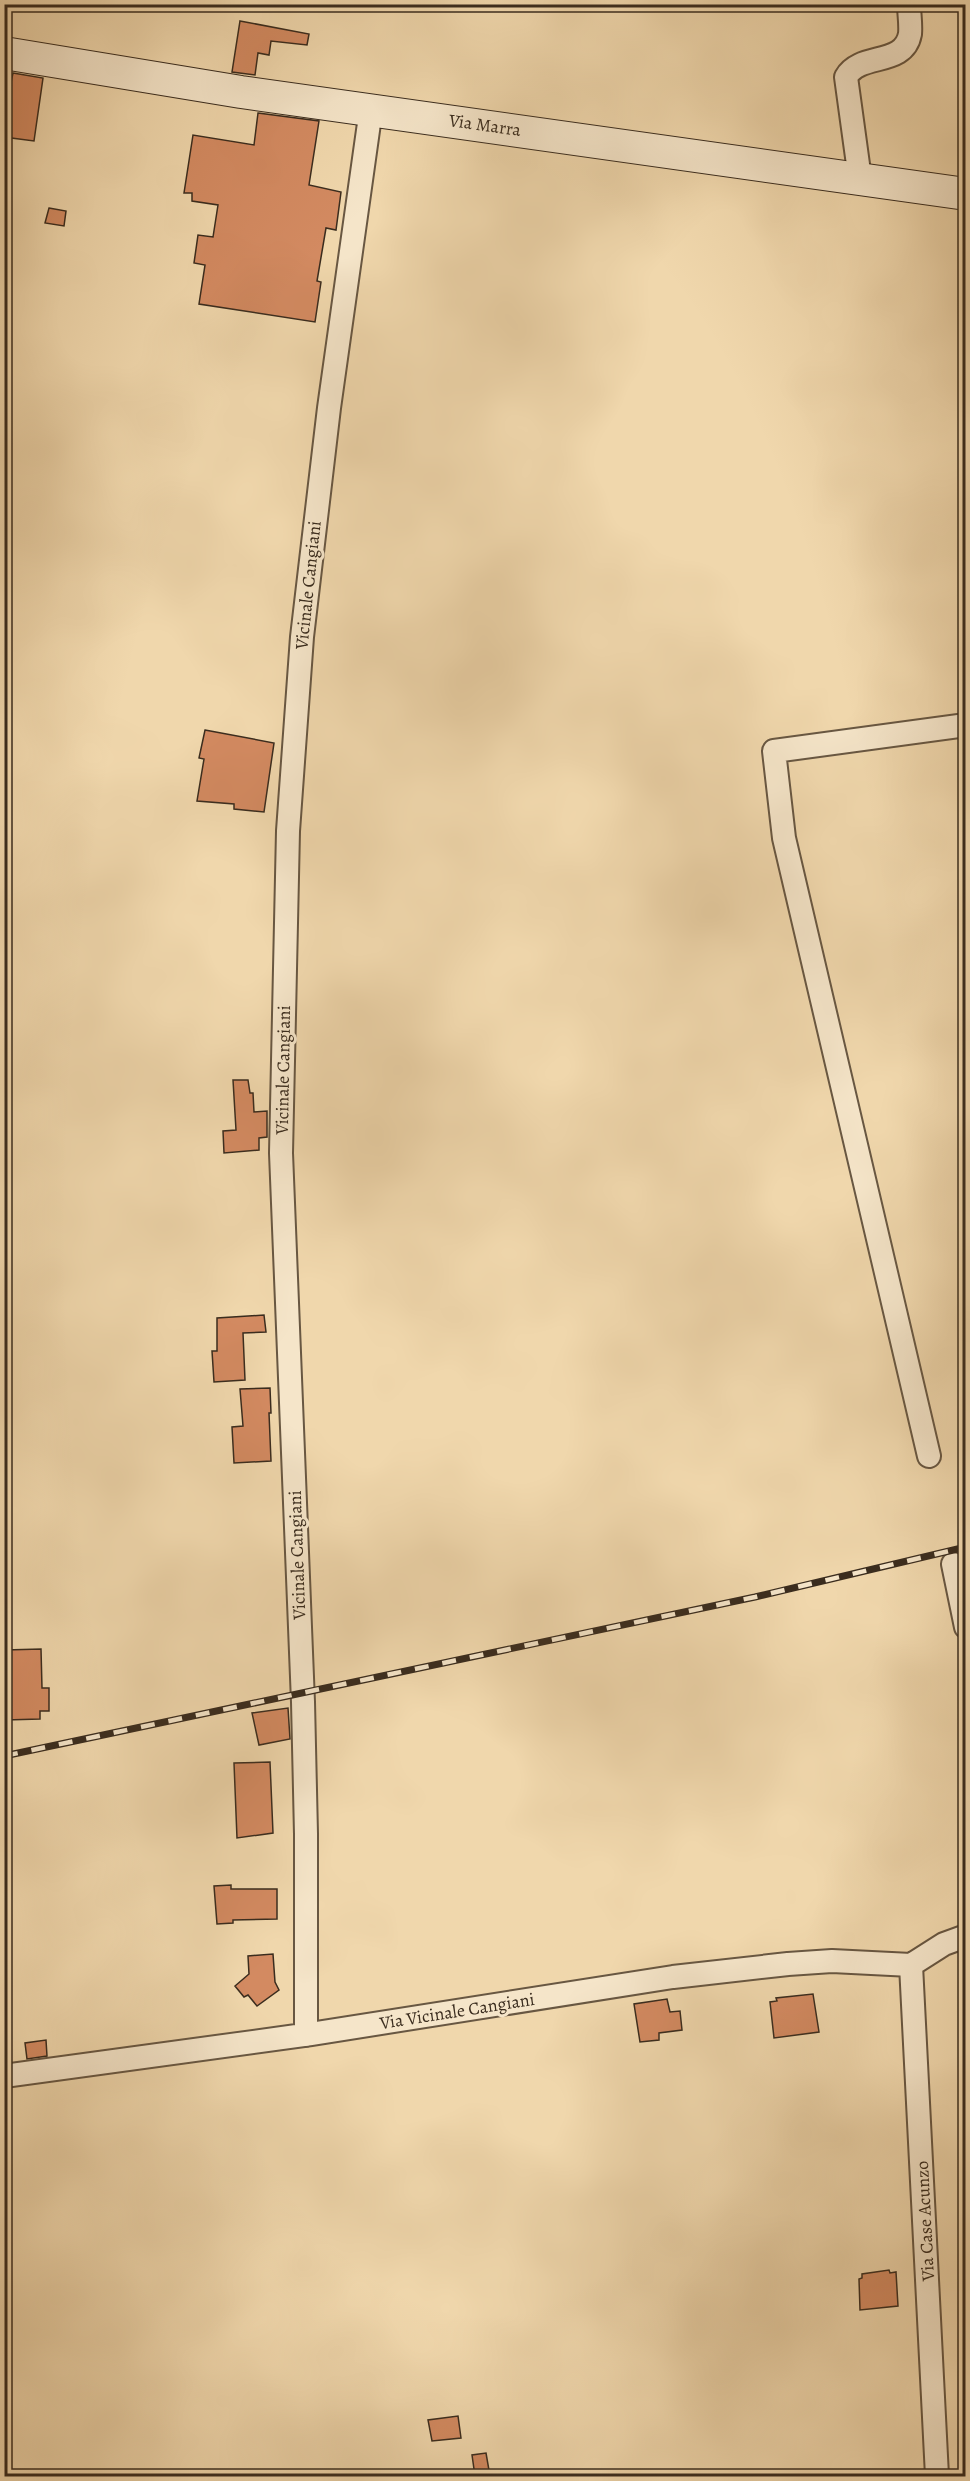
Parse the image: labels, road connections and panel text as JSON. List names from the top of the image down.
{
  "streets": {
    "main road": ["Via Marra"],
    "street": ["Vicinale Cangiani", "Via Vicinale Cangiani", "Via Case Acunzo"]
  },
  "crossings": [
    ["Via Marra", "Vicinale Cangiani"],
    ["Vicinale Cangiani", "Via Vicinale Cangiani"],
    ["Via Vicinale Cangiani", "Via Case Acunzo"]
  ]
}
